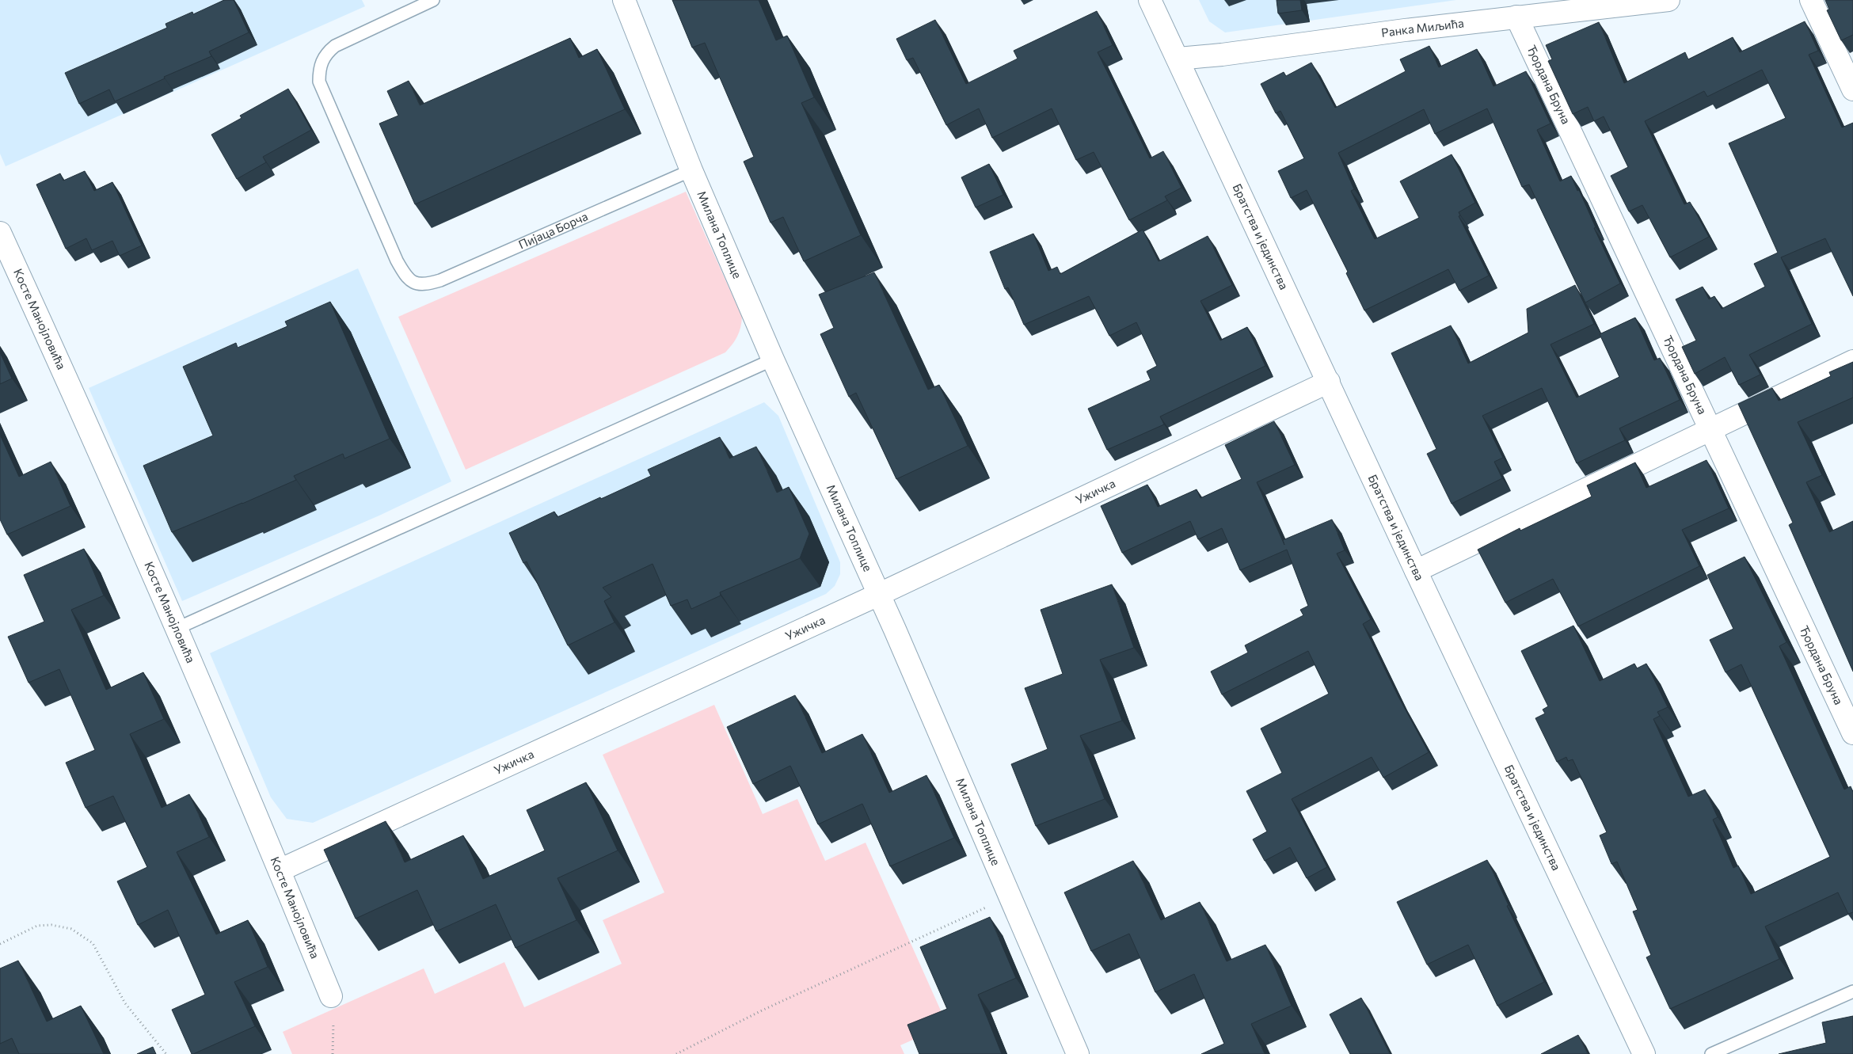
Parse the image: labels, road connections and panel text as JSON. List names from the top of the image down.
{
  "streets": {
    "street": [
      "Ранка Миљића",
      "Ђордана Бруна",
      "Милана Топлице",
      "Братства и јединства",
      "Косте Манојловића",
      "Ужичка"
    ],
    "lane": ["Пијаца Борча"]
  },
  "crossings": [
    ["Ранка Миљића", "Ђордана Бруна"],
    ["Ранка Миљића", "Братства и јединства"],
    ["Пијаца Борча", "Милана Топлице"],
    ["Милана Топлице", "Ужичка"],
    ["Братства и јединства", "Ужичка"],
    ["Косте Манојловића", "Ужичка"]
  ]
}
